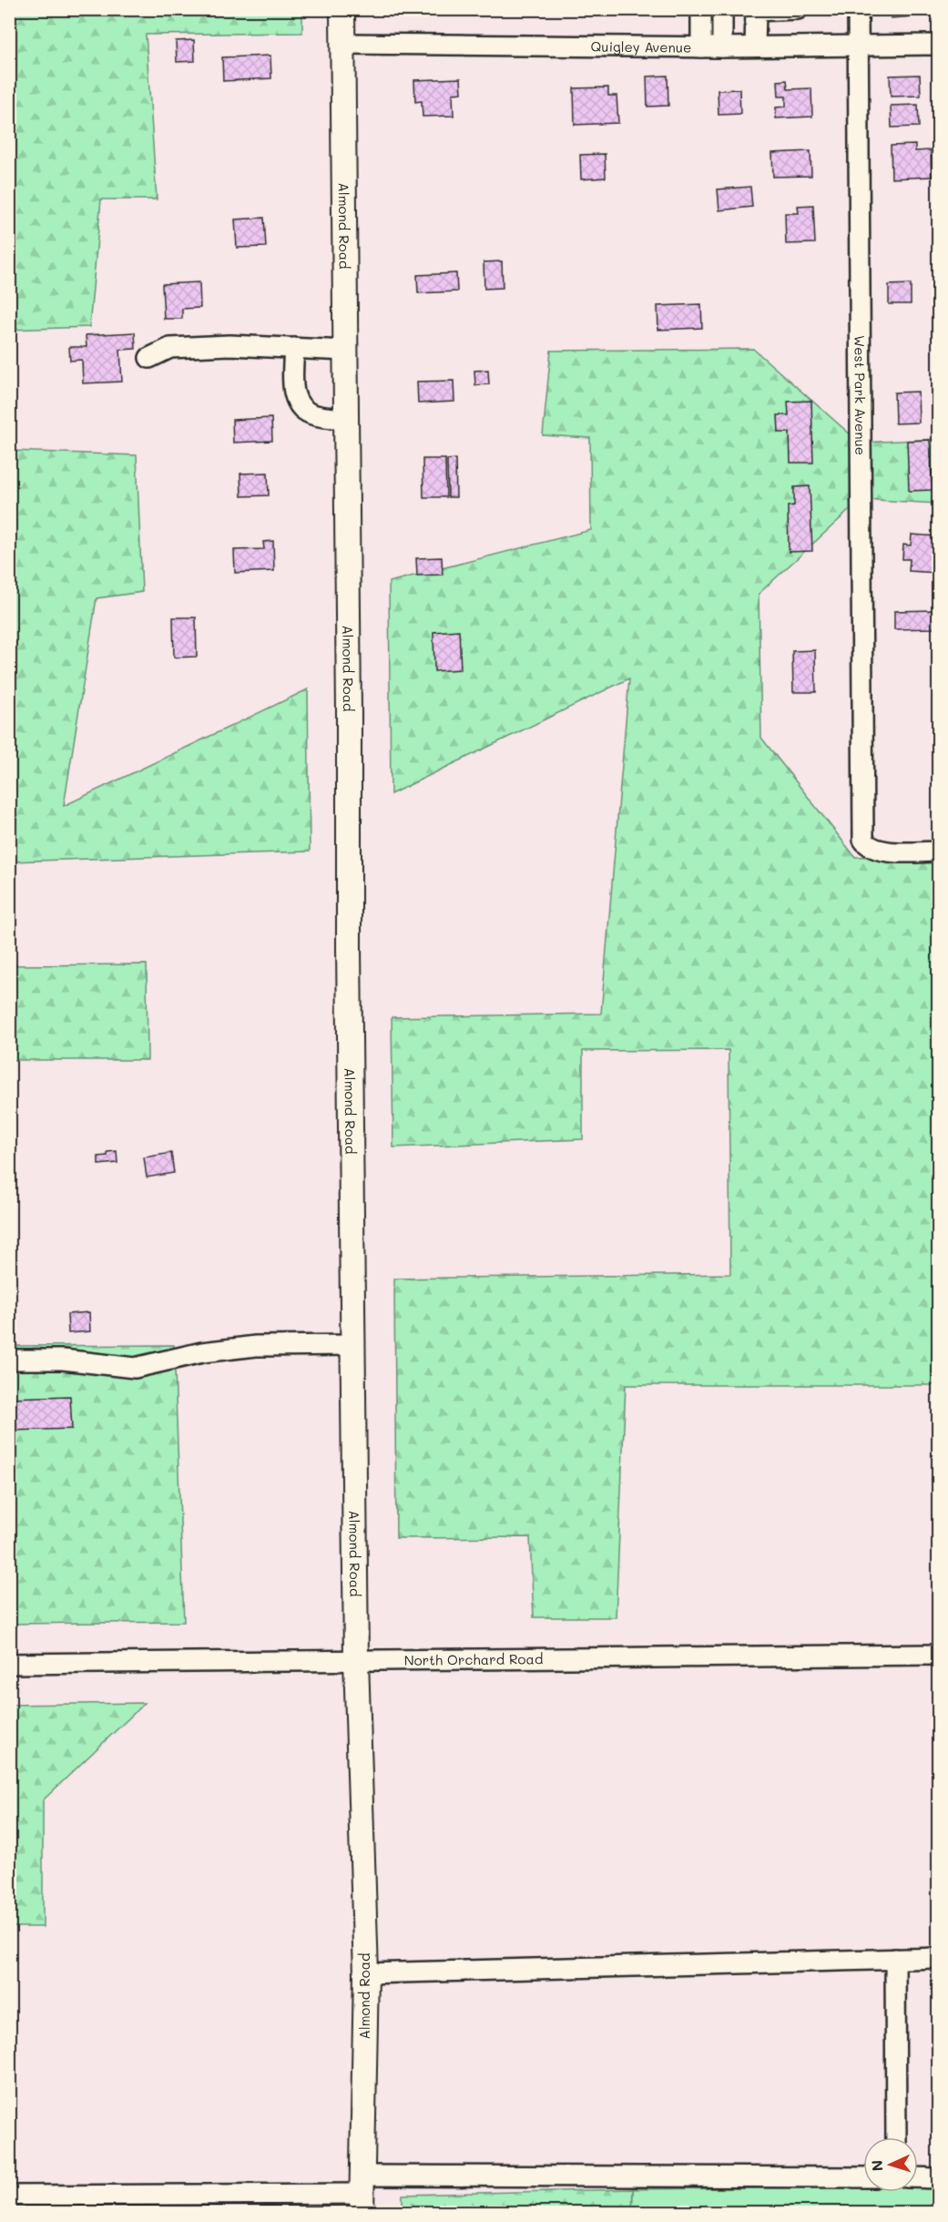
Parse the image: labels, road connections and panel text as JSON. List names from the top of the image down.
{
  "streets": {
    "main road": ["Almond Road"],
    "street": ["Quigley Avenue", "West Park Avenue", "North Orchard Road"]
  },
  "crossings": [
    ["Quigley Avenue", "Almond Road"],
    ["Quigley Avenue", "West Park Avenue"],
    ["Almond Road", "North Orchard Road"]
  ],
  "north": "left"
}
